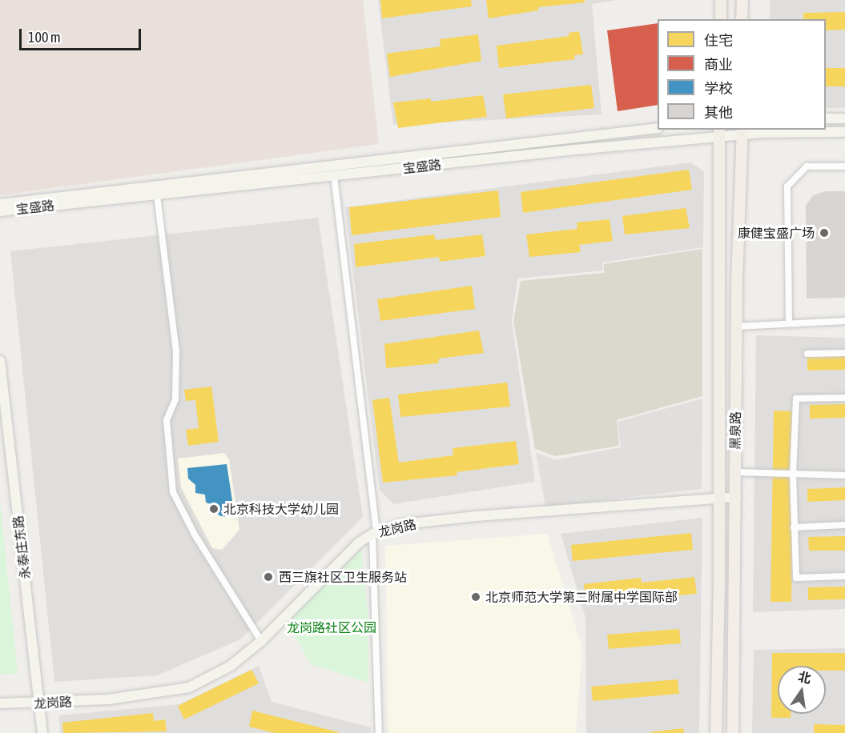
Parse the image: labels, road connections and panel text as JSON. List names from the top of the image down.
{
  "streets": {
    "main road": ["黑泉路"],
    "street": ["宝盛路", "龙岗路", "永泰庄东路"]
  },
  "crossings": [
    ["宝盛路", "黑泉路"],
    ["黑泉路", "龙岗路"],
    ["龙岗路", "永泰庄东路"]
  ],
  "parks": ["龙岗路社区公园"],
  "places": [
    "康健宝盛广场",
    "北京科技大学幼儿园",
    "西三旗社区卫生服务站",
    "北京师范大学第二附属中学国际部"
  ],
  "legend": [
    "住宅",
    "商业",
    "学校",
    "其他"
  ],
  "scale_bar": "100 m",
  "north": "top"
}
